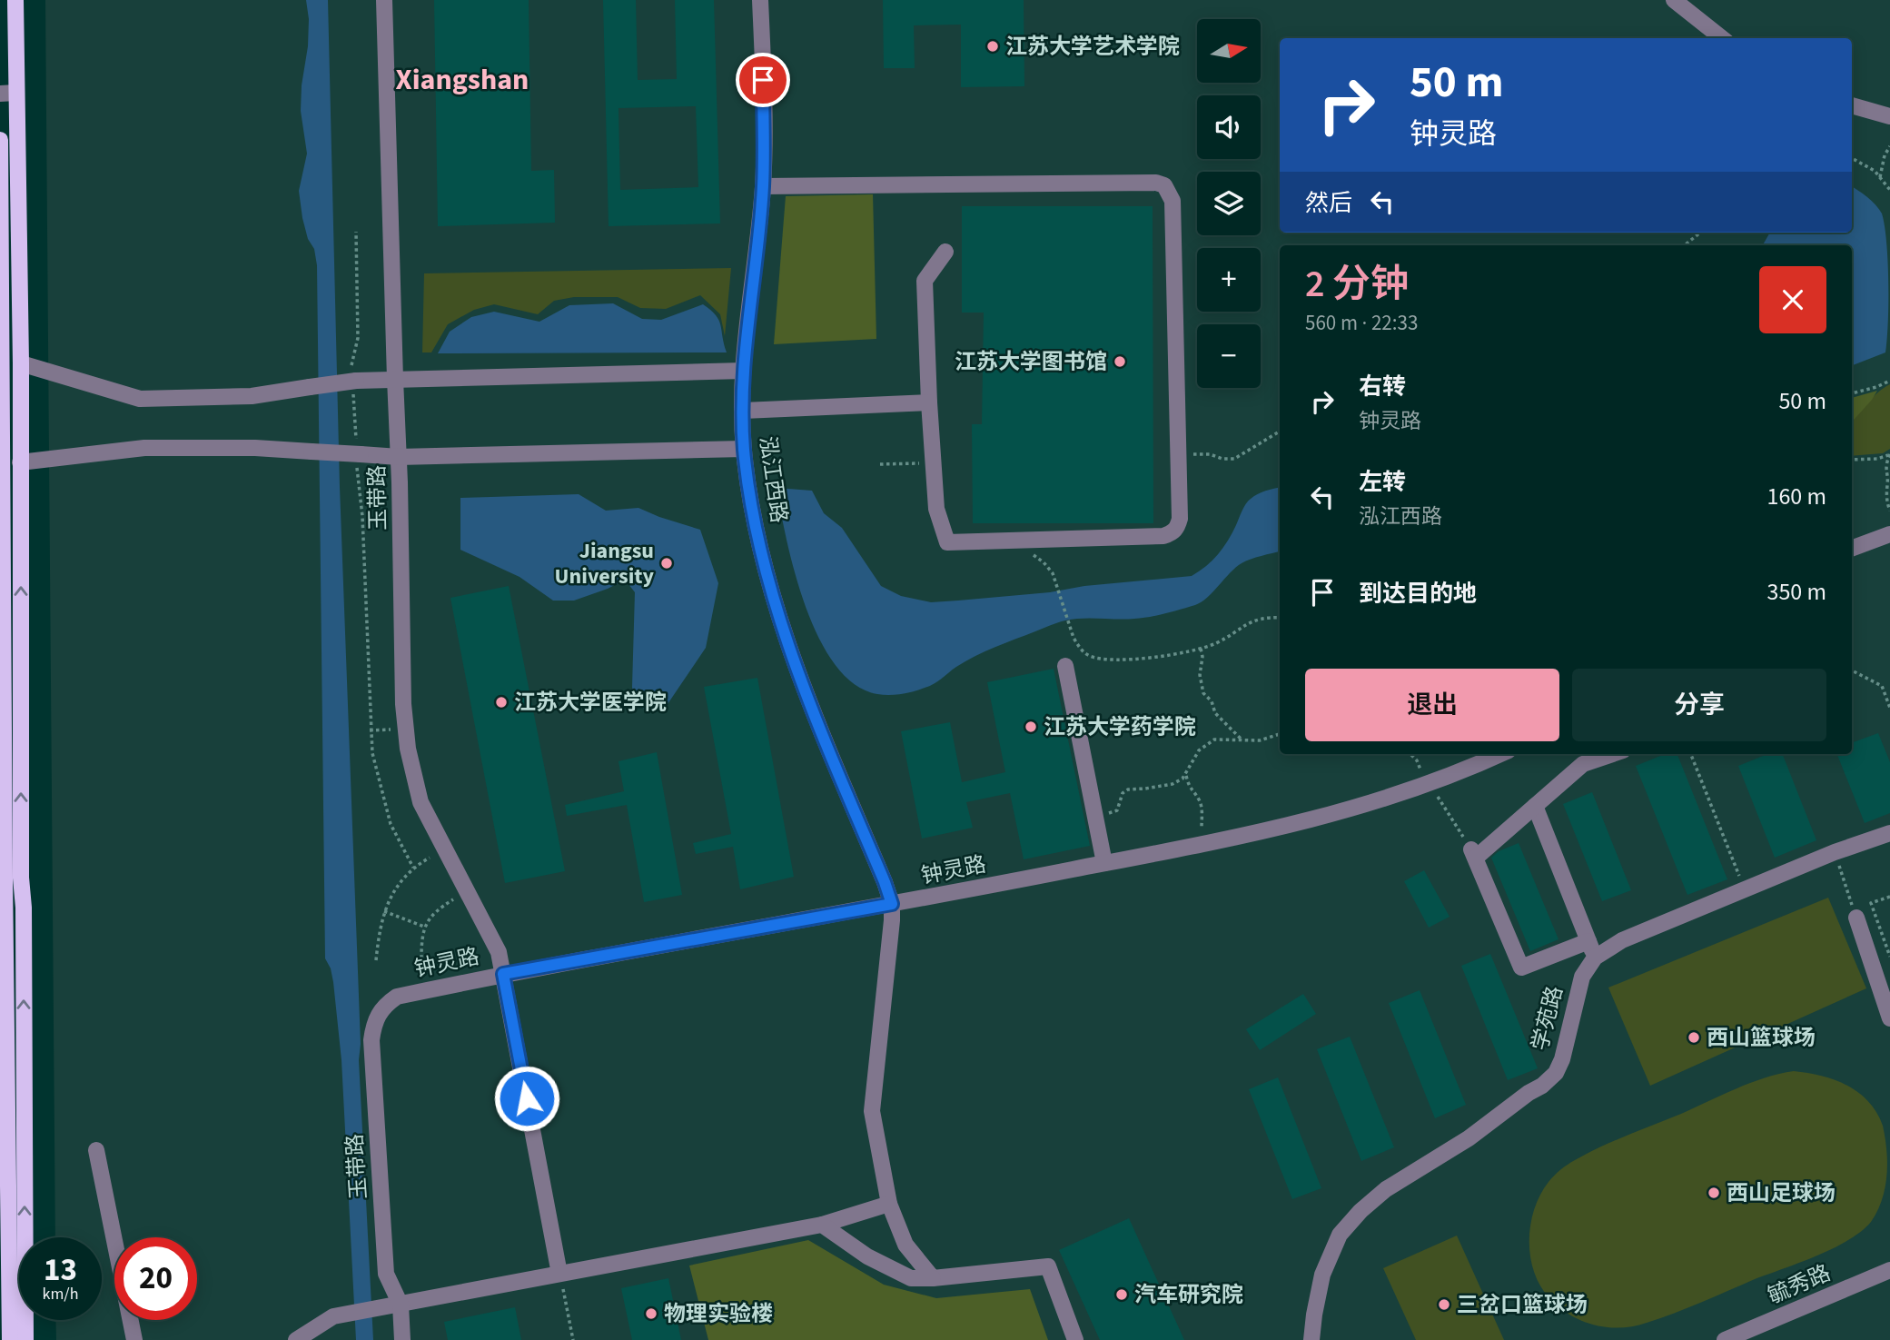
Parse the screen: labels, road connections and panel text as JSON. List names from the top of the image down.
{
  "streets": {
    "lane": [
      "泓江西路",
      "玉带路",
      "钟灵路",
      "学苑路",
      "毓秀路"
    ]
  },
  "crossings": [
    ["泓江西路", "钟灵路"],
    ["玉带路", "钟灵路"]
  ],
  "districts": ["Xiangshan"],
  "places": [
    "江苏大学艺术学院",
    "江苏大学图书馆",
    "Jiangsu University",
    "江苏大学医学院",
    "江苏大学药学院",
    "西山篮球场",
    "西山足球场",
    "汽车研究院",
    "三岔口篮球场",
    "物理实验楼"
  ],
  "north": "right",
  "page": {
    "map_buttons": ["+", "−"],
    "turn": ["50 m", "钟灵路"],
    "then": "然后",
    "heading": ["2 分钟", "560 m · 22:33"],
    "list": [
      {
        "name": "右转",
        "note": "钟灵路",
        "value": "50 m"
      },
      {
        "name": "左转",
        "note": "泓江西路",
        "value": "160 m"
      },
      {
        "name": "到达目的地",
        "value": "350 m"
      }
    ],
    "buttons": ["退出", "分享"],
    "speed": "13 km/h",
    "limit": "20"
  }
}
